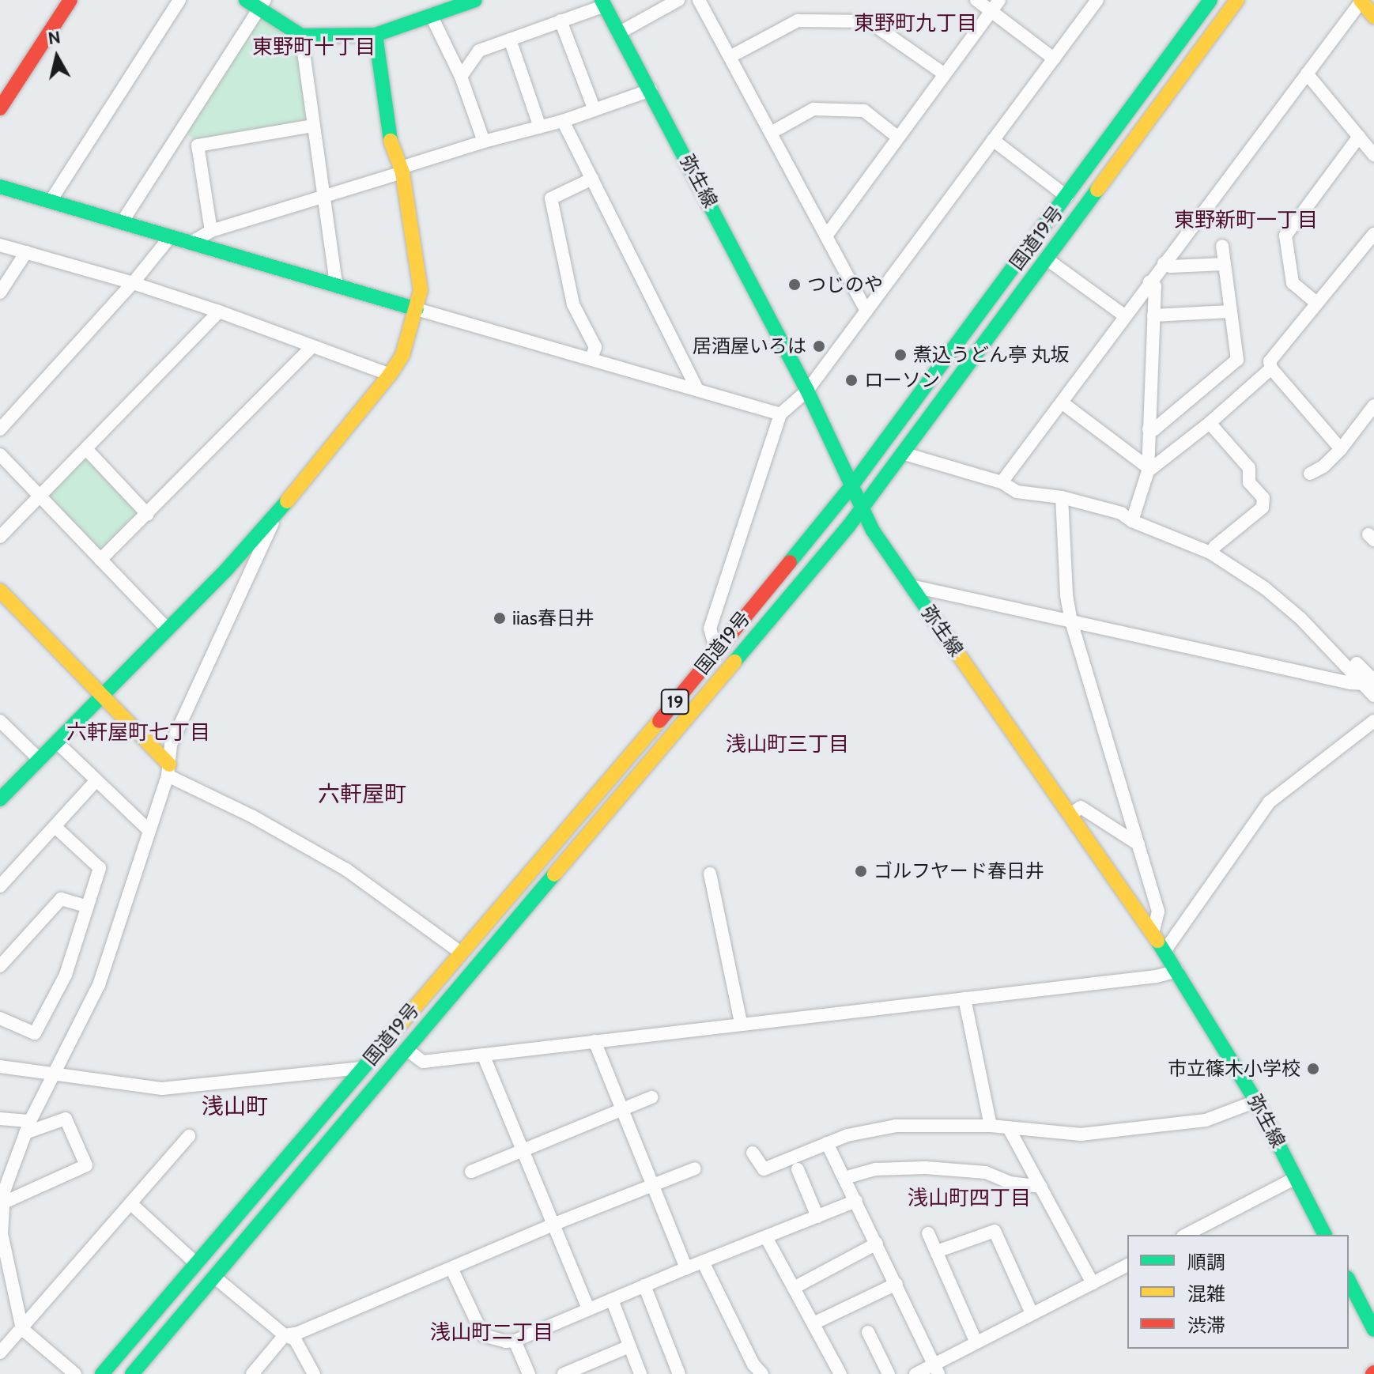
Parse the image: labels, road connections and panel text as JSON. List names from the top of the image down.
{
  "streets": {
    "main road": ["弥生線", "国道19号", "19"]
  },
  "crossings": [
    ["弥生線", "国道19号"]
  ],
  "districts": [
    "東野町九丁目",
    "東野町十丁目",
    "東野新町一丁目",
    "六軒屋町七丁目",
    "浅山町三丁目",
    "六軒屋町",
    "浅山町",
    "浅山町四丁目",
    "浅山町二丁目"
  ],
  "places": [
    "つじのや",
    "居酒屋いろは",
    "煮込うどん亭 丸坂",
    "ローソン",
    "iias春日井",
    "ゴルフヤード春日井",
    "市立篠木小学校"
  ],
  "legend": ["順調", "混雑", "渋滞"],
  "north": "top"
}
